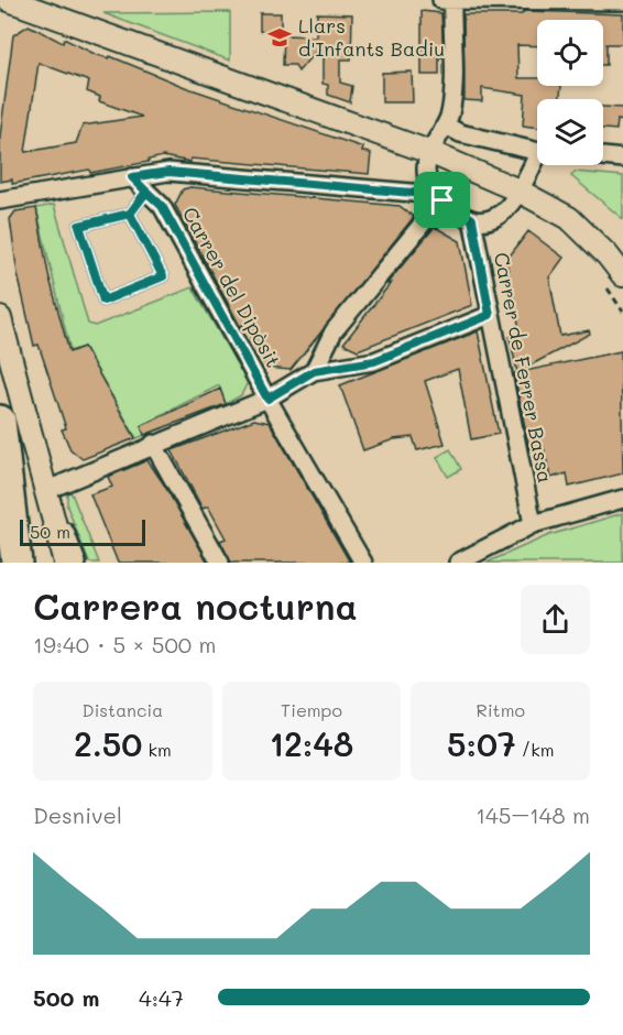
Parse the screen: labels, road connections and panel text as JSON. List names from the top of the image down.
{
  "streets": {
    "street": ["Carrer del Dipòsit", "Carrer de Ferrer Bassa"]
  },
  "places": {
    "school or university": ["Llars d'Infants Badiu"]
  },
  "scale_bar": "50 m",
  "page": {
    "scale": "50 m",
    "heading": ["Carrera nocturna", "19:40 · 5 × 500 m"],
    "stats": [
      ["Distancia", "2.50 km"],
      ["Tiempo", "12:48"],
      ["Ritmo", "5:07 /km"]
    ],
    "chart": ["Desnivel", "145–148 m"],
    "list": [
      {
        "name": "500 m",
        "note": "4:47"
      }
    ]
  }
}
